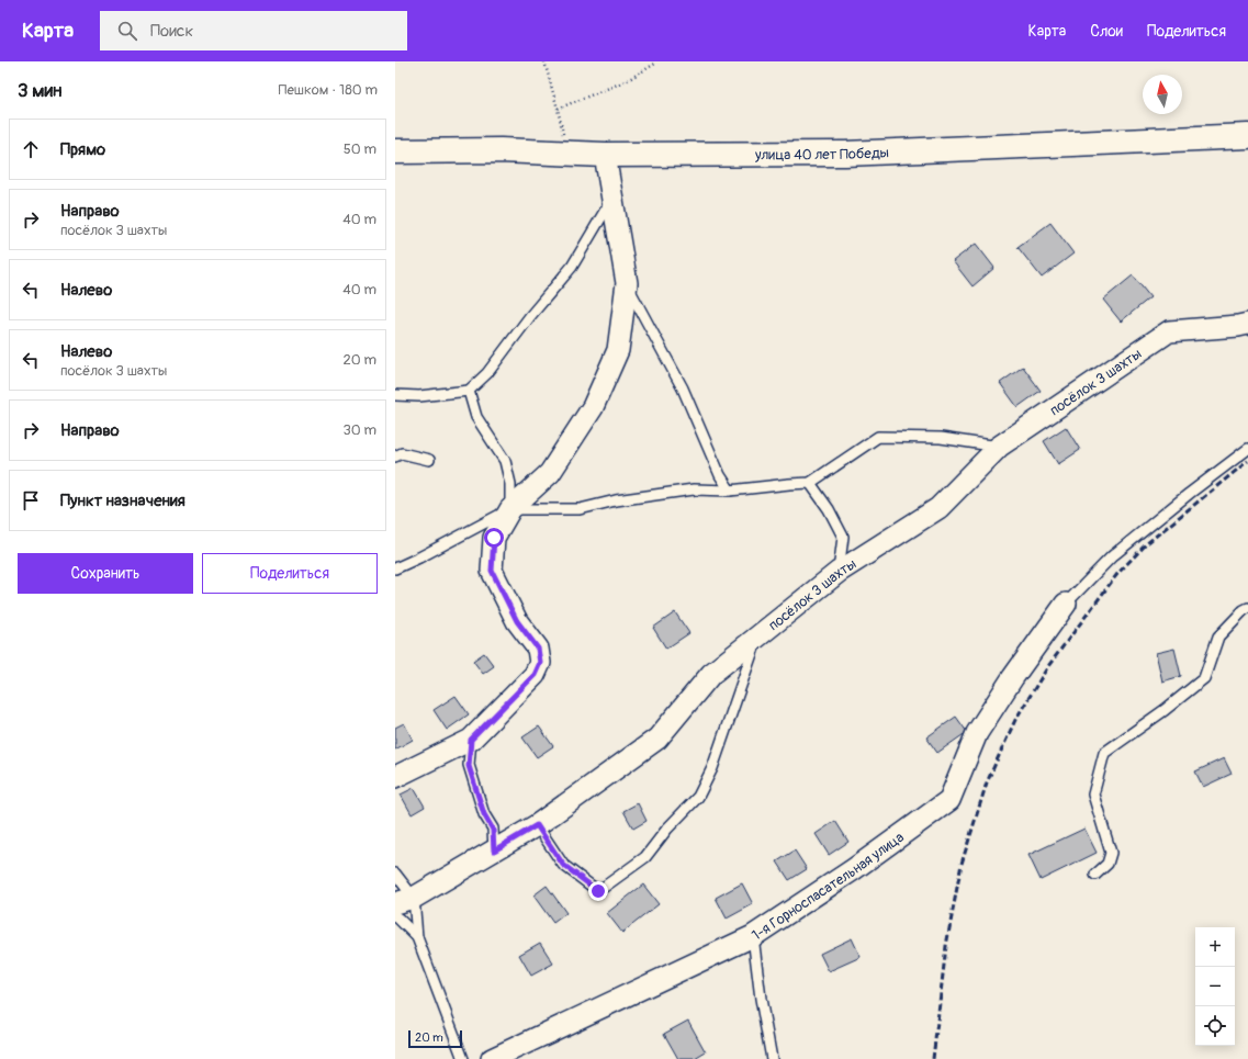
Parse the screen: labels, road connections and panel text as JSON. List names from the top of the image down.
{
  "streets": {
    "main road": ["улица 40 лет Победы"],
    "street": ["посёлок 3 шахты", "1-я Горноспасательная улица"]
  },
  "scale_bar": "20 m",
  "north": "top",
  "page": {
    "header": "Карта",
    "search": "Поиск",
    "nav": ["Карта", "Слои", "Поделиться"],
    "heading": ["3 мин", "Пешком · 180 m"],
    "list": [
      ["Прямо", "50 m"],
      ["Направо", "посёлок 3 шахты", "40 m"],
      ["Налево", "40 m"],
      ["Налево", "посёлок 3 шахты", "20 m"],
      ["Направо", "30 m"],
      "Пункт назначения"
    ],
    "buttons": ["Сохранить", "Поделиться"],
    "map_buttons": ["+", "−"],
    "scale": "20 m"
  }
}
